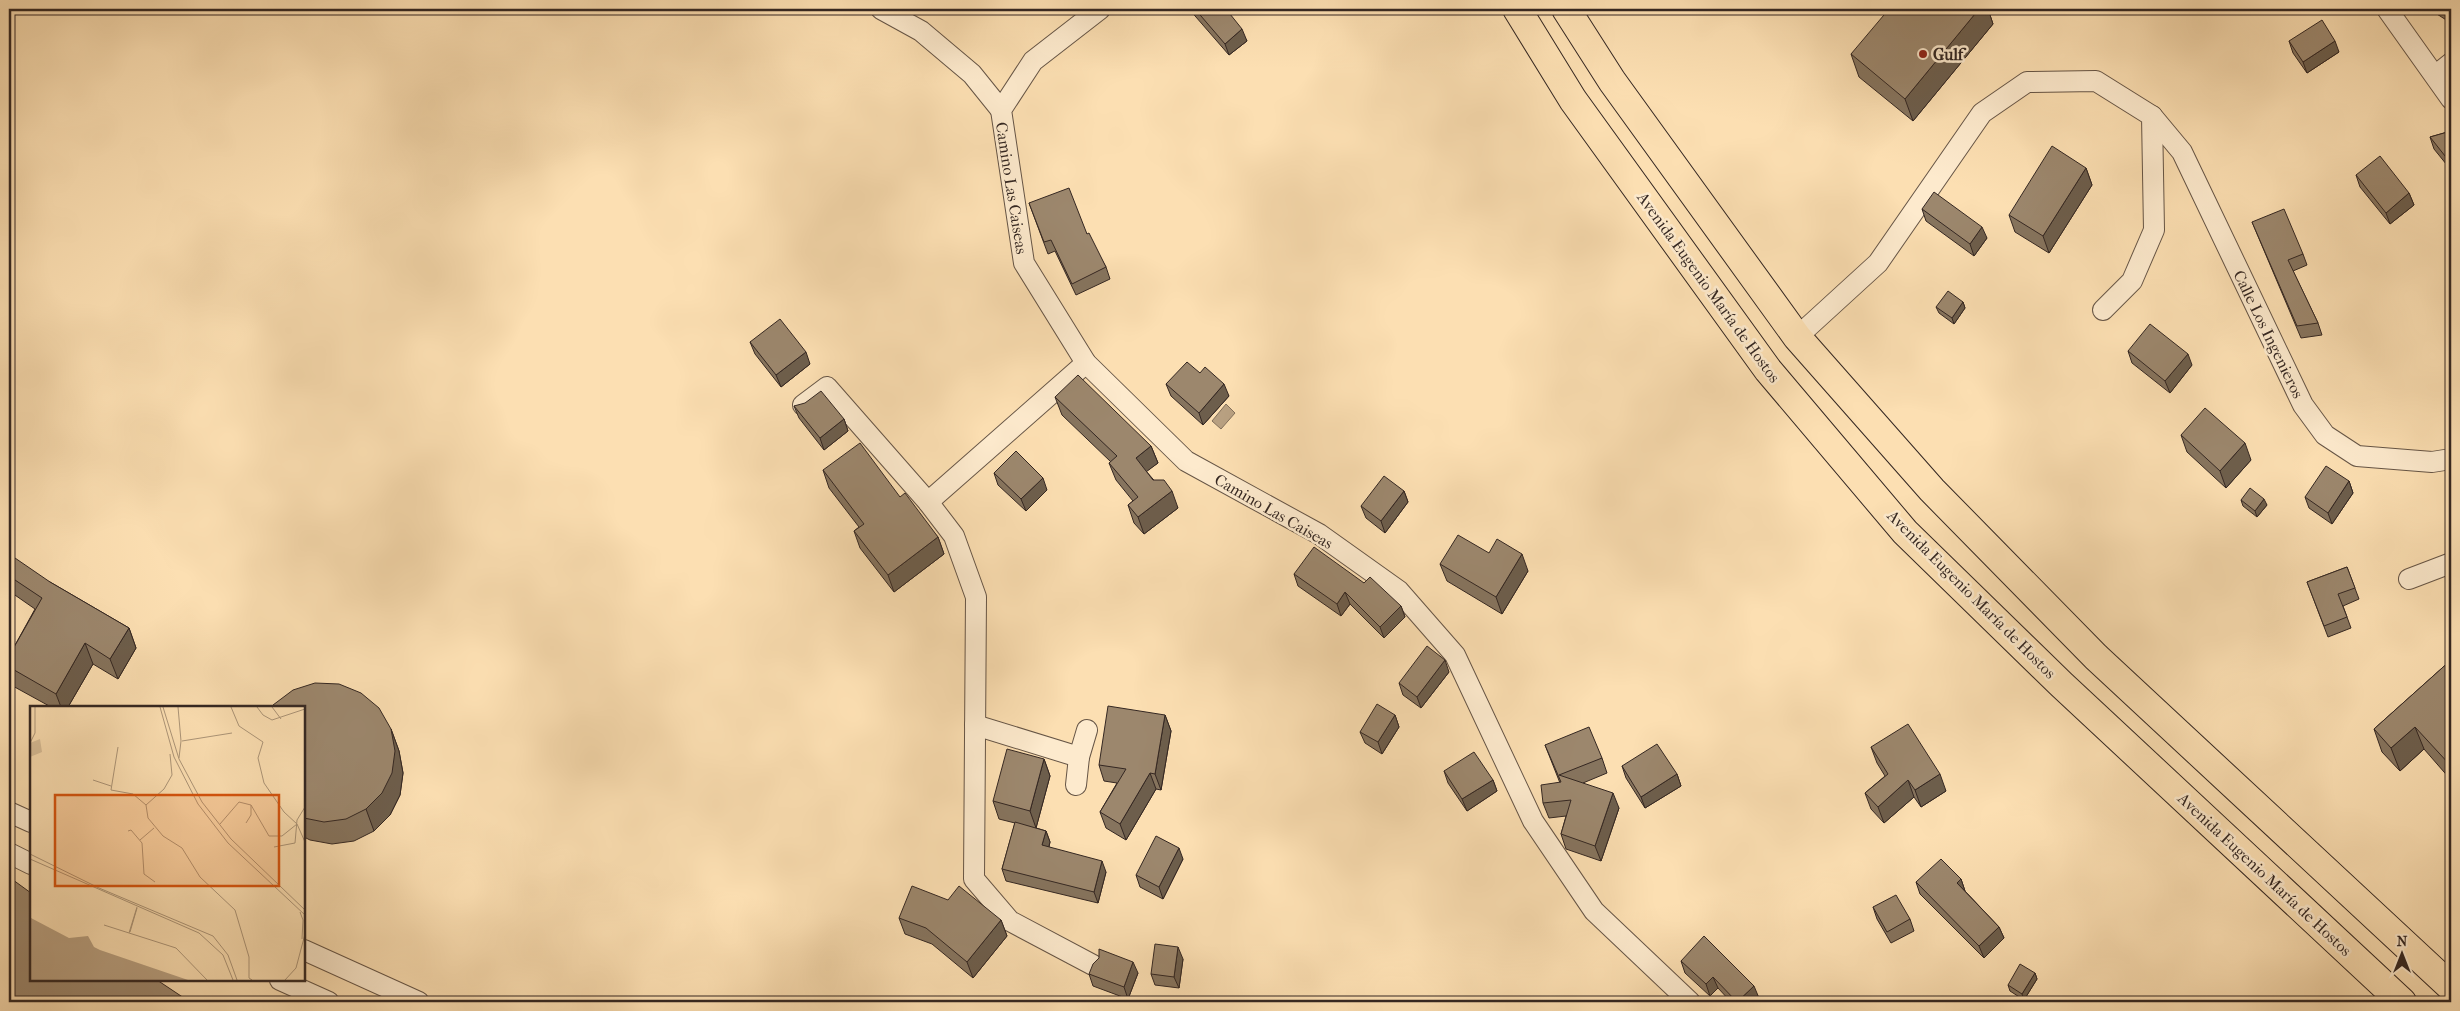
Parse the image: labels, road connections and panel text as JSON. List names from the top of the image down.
{
  "streets": {
    "highway": ["Avenida Eugenio María de Hostos"],
    "street": ["Camino Las Caiseas", "Calle Los Ingenieros"]
  },
  "places": ["Gulf"],
  "north": "top"
}
